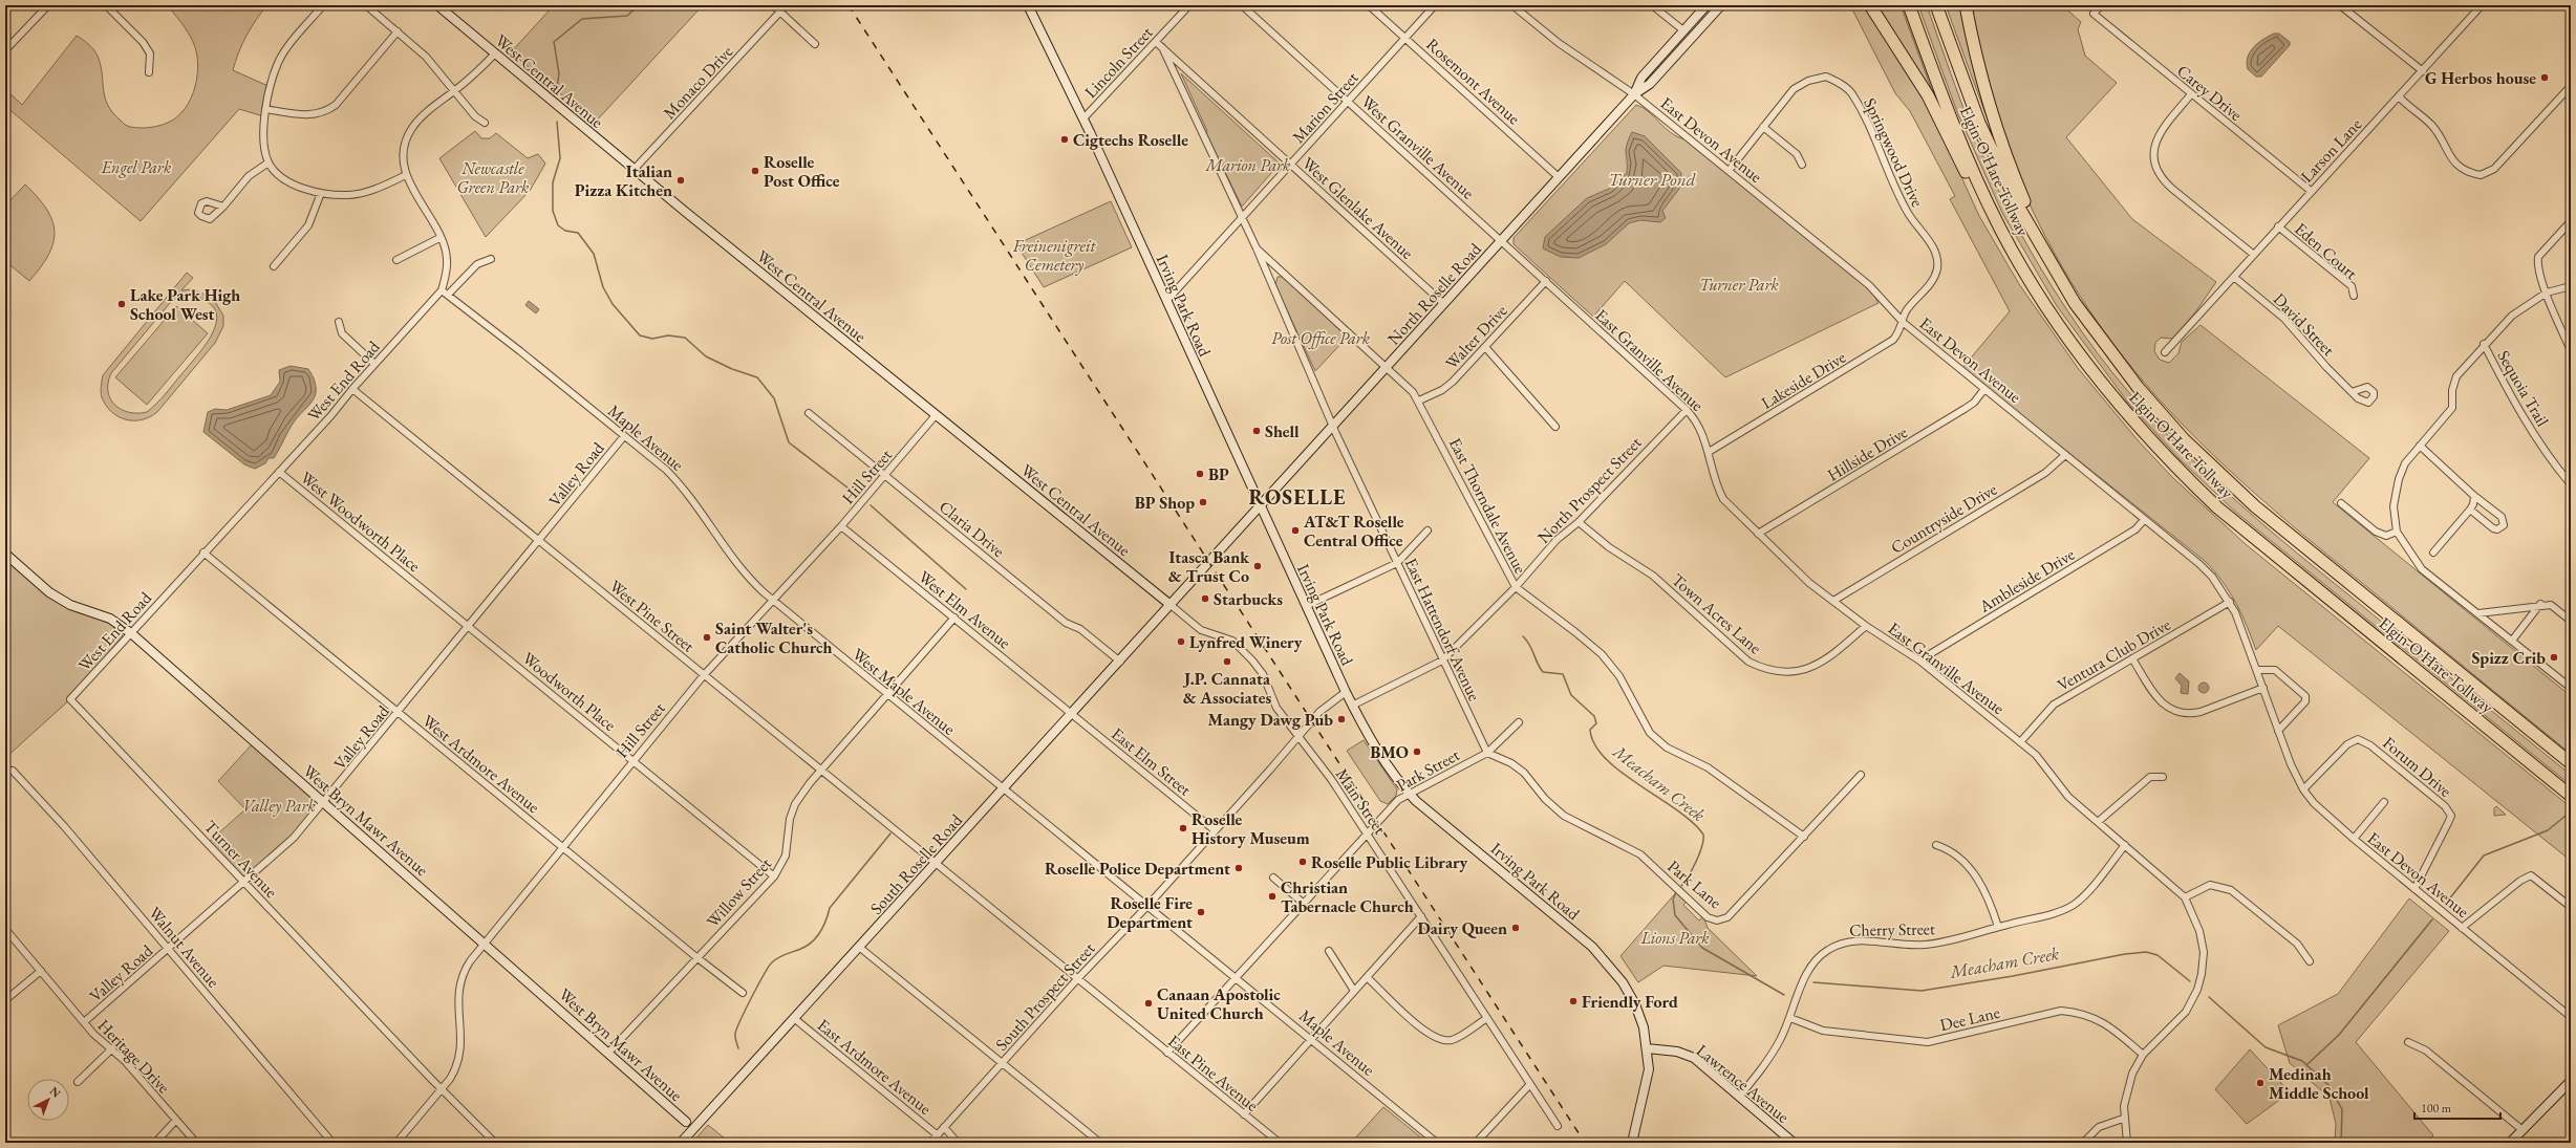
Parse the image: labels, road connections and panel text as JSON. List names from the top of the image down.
{
  "streets": {
    "highway": ["Elgin-O'Hare Tollway"],
    "main road": [
      "West Central Avenue",
      "North Roselle Road",
      "Irving Park Road",
      "West Bryn Mawr Avenue",
      "South Roselle Road",
      "Lawrence Avenue"
    ],
    "street": [
      "Lincoln Street",
      "Rosemont Avenue",
      "Monaco Drive",
      "Carey Drive",
      "Marion Street",
      "East Devon Avenue",
      "West Granville Avenue",
      "Larson Lane",
      "Springwood Drive",
      "West Glenlake Avenue",
      "Eden Court",
      "David Street",
      "Walter Drive",
      "East Granville Avenue",
      "Lakeside Drive",
      "West End Road",
      "Sequoia Trail",
      "Maple Avenue",
      "Hillside Drive",
      "Valley Road",
      "Hill Street",
      "North Prospect Street",
      "East Thorndale Avenue",
      "Countryside Drive",
      "West Woodworth Place",
      "Claria Drive",
      "Ambleside Drive",
      "West Elm Avenue",
      "Town Acres Lane",
      "West Pine Street",
      "East Hattendorf Avenue",
      "Ventura Club Drive",
      "Woodworth Place",
      "West Maple Avenue",
      "East Elm Street",
      "West Ardmore Avenue",
      "Forum Drive",
      "Park Street",
      "Main Street",
      "Turner Avenue",
      "Park Lane",
      "Willow Street",
      "Cherry Street",
      "Walnut Avenue",
      "South Prospect Street",
      "Dee Lane",
      "Heritage Drive",
      "East Ardmore Avenue",
      "East Pine Avenue"
    ]
  },
  "crossings": [
    ["Lincoln Street", "West Glenlake Avenue"],
    ["Lincoln Street", "Irving Park Road"],
    ["West Central Avenue", "Monaco Drive"],
    ["West Central Avenue", "North Roselle Road"],
    ["West Central Avenue", "Hill Street"],
    ["West Central Avenue", "Main Street"],
    ["West Central Avenue", "South Roselle Road"],
    ["Rosemont Avenue", "Marion Street"],
    ["Rosemont Avenue", "North Roselle Road"],
    ["Carey Drive", "Larson Lane"],
    ["Marion Street", "West Granville Avenue"],
    ["Marion Street", "West Glenlake Avenue"],
    ["Marion Street", "Irving Park Road"],
    ["Marion Street", "East Hattendorf Avenue"],
    ["East Devon Avenue", "Springwood Drive"],
    ["East Devon Avenue", "North Roselle Road"],
    ["East Devon Avenue", "Lakeside Drive"],
    ["East Devon Avenue", "Hillside Drive"],
    ["East Devon Avenue", "Countryside Drive"],
    ["East Devon Avenue", "Ambleside Drive"],
    ["East Devon Avenue", "Ventura Club Drive"],
    ["East Devon Avenue", "Forum Drive"],
    ["West Granville Avenue", "North Roselle Road"],
    ["West Granville Avenue", "East Granville Avenue"],
    ["Larson Lane", "Eden Court"],
    ["Larson Lane", "David Street"],
    ["Springwood Drive", "Lakeside Drive"],
    ["West Glenlake Avenue", "North Roselle Road"],
    ["West Glenlake Avenue", "East Hattendorf Avenue"],
    ["North Roselle Road", "Irving Park Road"],
    ["North Roselle Road", "East Granville Avenue"],
    ["North Roselle Road", "East Thorndale Avenue"],
    ["North Roselle Road", "East Hattendorf Avenue"],
    ["North Roselle Road", "Main Street"],
    ["North Roselle Road", "South Roselle Road"],
    ["Irving Park Road", "North Prospect Street"],
    ["Irving Park Road", "Park Street"],
    ["Irving Park Road", "South Prospect Street"],
    ["Irving Park Road", "Lawrence Avenue"],
    ["Walter Drive", "East Granville Avenue"],
    ["Walter Drive", "East Thorndale Avenue"],
    ["East Granville Avenue", "Lakeside Drive"],
    ["East Granville Avenue", "Hillside Drive"],
    ["East Granville Avenue", "North Prospect Street"],
    ["East Granville Avenue", "Countryside Drive"],
    ["East Granville Avenue", "Ambleside Drive"],
    ["East Granville Avenue", "Town Acres Lane"],
    ["East Granville Avenue", "Ventura Club Drive"],
    ["East Granville Avenue", "Cherry Street"],
    ["East Granville Avenue", "Dee Lane"],
    ["West End Road", "West Woodworth Place"],
    ["West End Road", "West Pine Street"],
    ["West End Road", "West Ardmore Avenue"],
    ["West End Road", "West Bryn Mawr Avenue"],
    ["West End Road", "Turner Avenue"],
    ["Maple Avenue", "Valley Road"],
    ["Maple Avenue", "West Maple Avenue"],
    ["Maple Avenue", "Park Street"],
    ["Maple Avenue", "South Roselle Road"],
    ["Maple Avenue", "South Prospect Street"],
    ["Valley Road", "West Pine Street"],
    ["Valley Road", "Woodworth Place"],
    ["Valley Road", "West Ardmore Avenue"],
    ["Valley Road", "West Bryn Mawr Avenue"],
    ["Valley Road", "Turner Avenue"],
    ["Valley Road", "Walnut Avenue"],
    ["Valley Road", "Heritage Drive"],
    ["Hill Street", "Claria Drive"],
    ["Hill Street", "West Elm Avenue"],
    ["Hill Street", "West Pine Street"],
    ["Hill Street", "Woodworth Place"],
    ["Hill Street", "West Maple Avenue"],
    ["Hill Street", "West Ardmore Avenue"],
    ["Hill Street", "West Bryn Mawr Avenue"],
    ["Hill Street", "Turner Avenue"],
    ["North Prospect Street", "East Thorndale Avenue"],
    ["North Prospect Street", "Town Acres Lane"],
    ["North Prospect Street", "East Hattendorf Avenue"],
    ["East Thorndale Avenue", "East Hattendorf Avenue"],
    ["East Thorndale Avenue", "Park Lane"],
    ["West Woodworth Place", "Woodworth Place"],
    ["Claria Drive", "South Roselle Road"],
    ["West Elm Avenue", "East Elm Street"],
    ["West Elm Avenue", "South Roselle Road"],
    ["West Elm Avenue", "Willow Street"],
    ["West Pine Street", "South Roselle Road"],
    ["West Pine Street", "Willow Street"],
    ["West Pine Street", "East Pine Avenue"],
    ["East Hattendorf Avenue", "Park Street"],
    ["East Hattendorf Avenue", "Park Lane"],
    ["Woodworth Place", "Willow Street"],
    ["West Maple Avenue", "South Roselle Road"],
    ["West Maple Avenue", "Willow Street"],
    ["East Elm Street", "South Roselle Road"],
    ["East Elm Street", "South Prospect Street"],
    ["West Ardmore Avenue", "Willow Street"],
    ["Park Street", "Main Street"],
    ["Park Street", "Park Lane"],
    ["Park Street", "East Pine Avenue"],
    ["Main Street", "South Roselle Road"],
    ["Main Street", "South Prospect Street"],
    ["West Bryn Mawr Avenue", "South Roselle Road"],
    ["West Bryn Mawr Avenue", "Willow Street"],
    ["South Roselle Road", "East Ardmore Avenue"],
    ["South Roselle Road", "East Pine Avenue"],
    ["Cherry Street", "Dee Lane"],
    ["Cherry Street", "Lawrence Avenue"],
    ["South Prospect Street", "East Ardmore Avenue"],
    ["South Prospect Street", "East Pine Avenue"]
  ],
  "districts": ["ROSELLE"],
  "water": ["Turner Pond", "Meacham Creek"],
  "parks": [
    "Marion Park",
    "Engel Park",
    "Newcastle Green Park",
    "Freinenigreit Cemetery",
    "Turner Park",
    "Post Office Park",
    "Valley Park",
    "Lions Park"
  ],
  "places": [
    "G Herbos house",
    "Cigtechs Roselle",
    "Roselle Post Office",
    "Italian Pizza Kitchen",
    "Lake Park High School West",
    "Shell",
    "BP",
    "BP Shop",
    "AT&T Roselle Central Office",
    "Itasca Bank & Trust Co",
    "Starbucks",
    "Saint Walter's Catholic Church",
    "Lynfred Winery",
    "Spizz Crib",
    "J.P. Cannata & Associates",
    "Mangy Dawg Pub",
    "BMO",
    "Roselle History Museum",
    "Roselle Public Library",
    "Roselle Police Department",
    "Christian Tabernacle Church",
    "Roselle Fire Department",
    "Dairy Queen",
    "Friendly Ford",
    "Canaan Apostolic United Church",
    "Medinah Middle School"
  ],
  "scale_bar": "100 m",
  "north": "top right"
}
